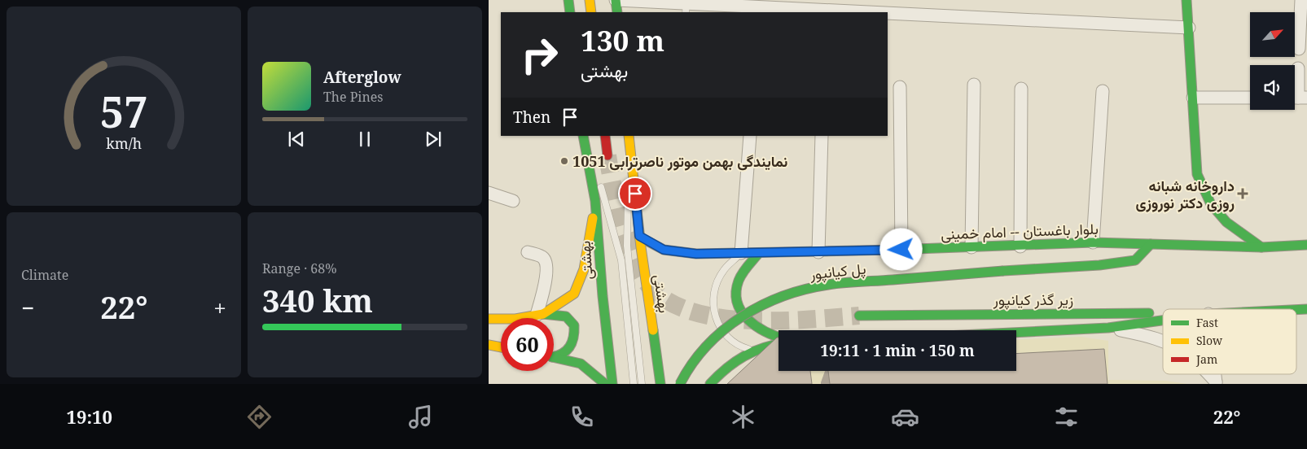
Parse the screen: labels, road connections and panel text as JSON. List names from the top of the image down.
{
  "streets": {
    "main road": [
      "بلوار باغستان -- امام خمینی",
      "بهشتی",
      "پل کیانپور",
      "بهشتى",
      "زیر گذر کیانپور"
    ]
  },
  "crossings": [
    ["بلوار باغستان -- امام خمینی", "پل کیانپور"],
    ["بلوار باغستان -- امام خمینی", "بهشتى"]
  ],
  "places": {
    "other": ["نمایندگی بهمن موتور ناصرترابی 1051"],
    "health": ["داروخانه شبانه روزی دکتر نوروزی"]
  },
  "legend": ["Fast", "Slow", "Jam"],
  "north": "top right",
  "page": {
    "turn": ["130 m", "بهشتى"],
    "song": ["Afterglow", "The Pines"],
    "then": "Then",
    "tile": [
      "Climate",
      ["Range · 68%", "340 km"]
    ],
    "heat": ["−", "22°", "+"],
    "limit": "60",
    "trip": "19:11 · 1 min · 150 m",
    "tabs": ["19:10", "22°"],
    "gauge": ["57", "km/h"]
  }
}
